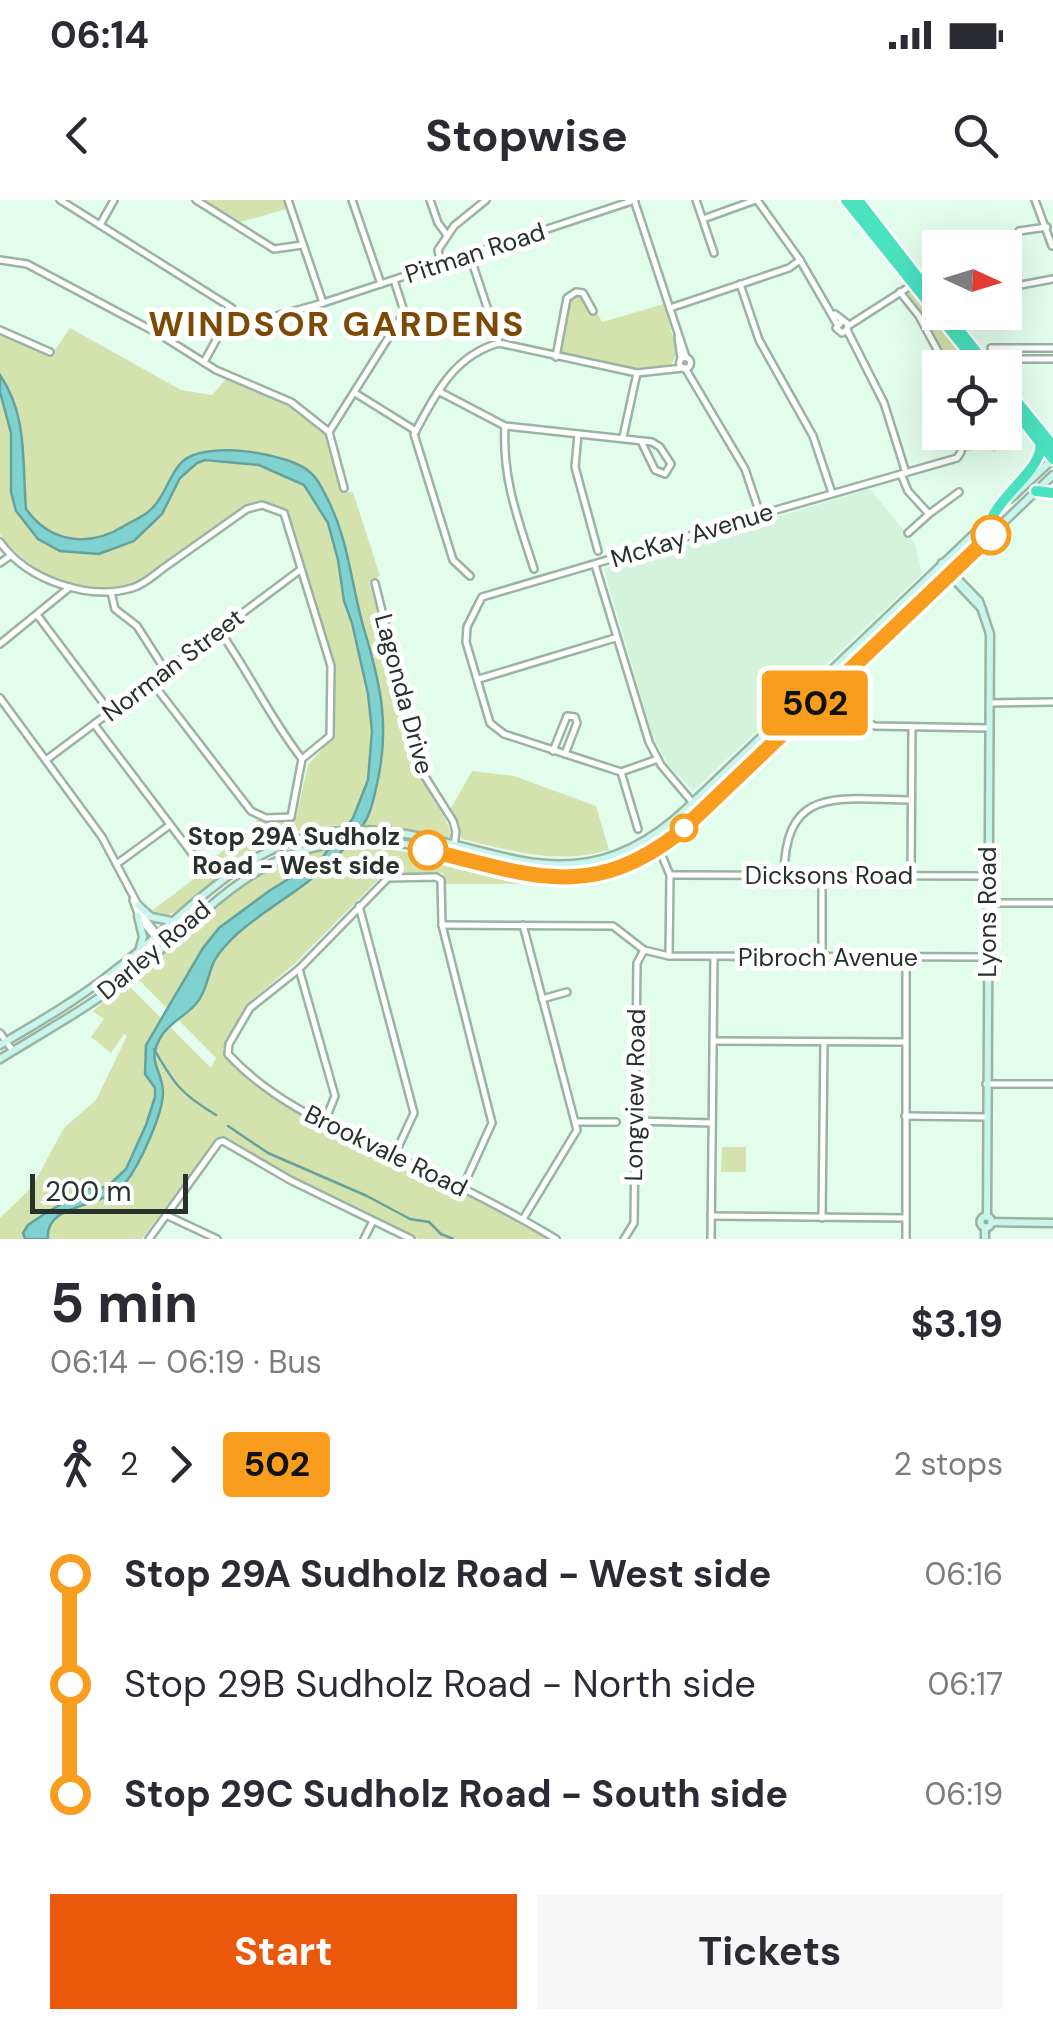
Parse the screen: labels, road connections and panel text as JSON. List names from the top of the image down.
{
  "streets": {
    "main road": ["Lyons Road", "Darley Road"],
    "street": [
      "Pitman Road",
      "McKay Avenue",
      "Norman Street",
      "Lagonda Drive",
      "Dicksons Road",
      "Pibroch Avenue",
      "Longview Road",
      "Brookvale Road"
    ]
  },
  "crossings": [
    ["Lagonda Drive", "Darley Road"],
    ["Dicksons Road", "Lyons Road"],
    ["Lyons Road", "Darley Road"],
    ["Lyons Road", "Pibroch Avenue"],
    ["Pibroch Avenue", "Longview Road"]
  ],
  "districts": ["WINDSOR GARDENS"],
  "places": ["Stop 29A Sudholz Road - West side"],
  "lines": ["bus line 502"],
  "scale_bar": "200 m",
  "north": "right",
  "page": {
    "status": "06:14",
    "header": "Stopwise",
    "on_map": "502",
    "scale": "200 m",
    "heading": ["5 min", "06:14 – 06:19 · Bus", "$3.19"],
    "legs": ["2", "502", "2 stops"],
    "list": [
      {
        "name": "Stop 29A Sudholz Road - West side",
        "value": "06:16"
      },
      {
        "name": "Stop 29B Sudholz Road - North side",
        "value": "06:17"
      },
      {
        "name": "Stop 29C Sudholz Road - South side",
        "value": "06:19"
      }
    ],
    "buttons": ["Start", "Tickets"]
  }
}
